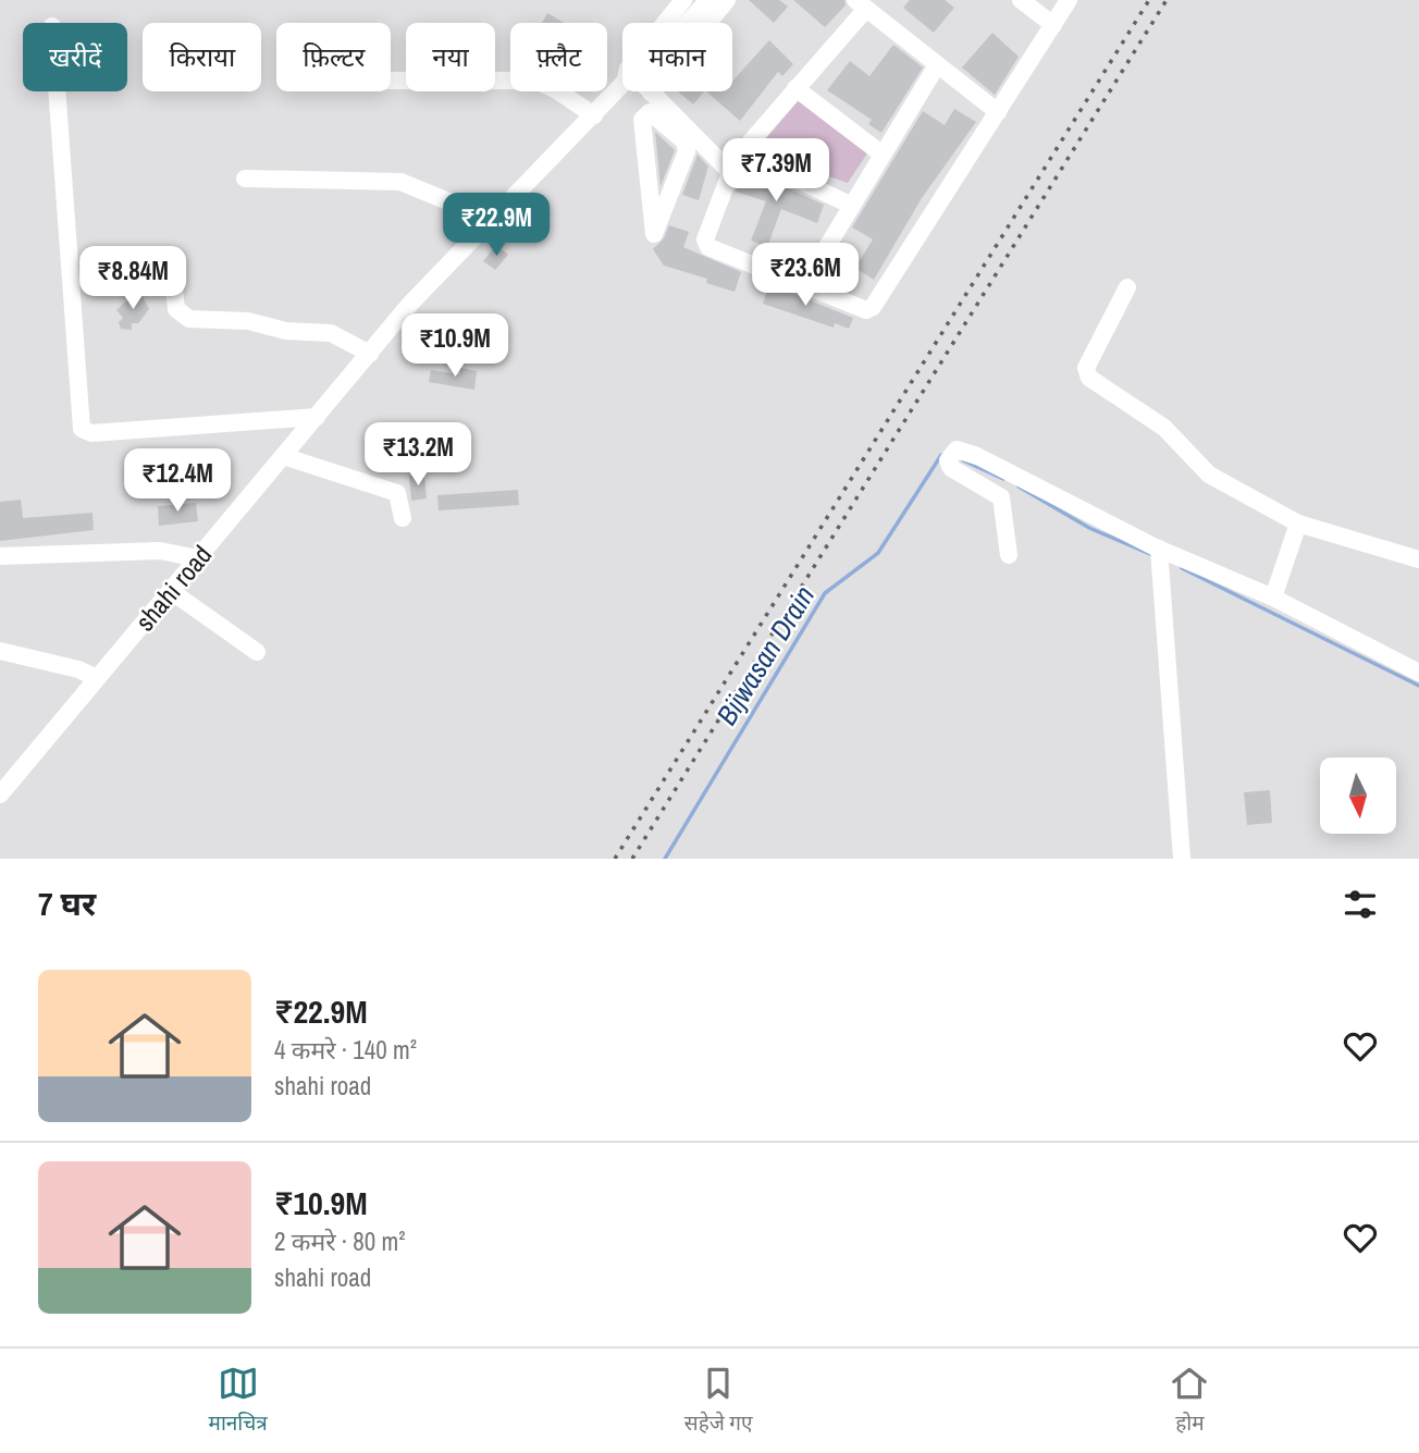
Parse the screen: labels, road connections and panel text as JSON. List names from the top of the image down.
{
  "streets": {
    "street": ["shahi road"]
  },
  "water": ["Bijwasan Drain"],
  "north": "bottom",
  "page": {
    "chip": [
      "खरीदें",
      "किराया",
      "फ़िल्टर",
      "नया",
      "फ़्लैट",
      "मकान"
    ],
    "price": [
      "₹7.39M",
      "₹22.9M",
      "₹23.6M",
      "₹8.84M",
      "₹10.9M",
      "₹13.2M",
      "₹12.4M"
    ],
    "heading": "7 घर",
    "list": [
      {
        "name": "₹22.9M",
        "note": "4 कमरे · 140 m² · shahi road"
      },
      {
        "name": "₹10.9M",
        "note": "2 कमरे · 80 m² · shahi road"
      }
    ],
    "tabs": ["मानचित्र", "सहेजे गए", "होम"]
  }
}
